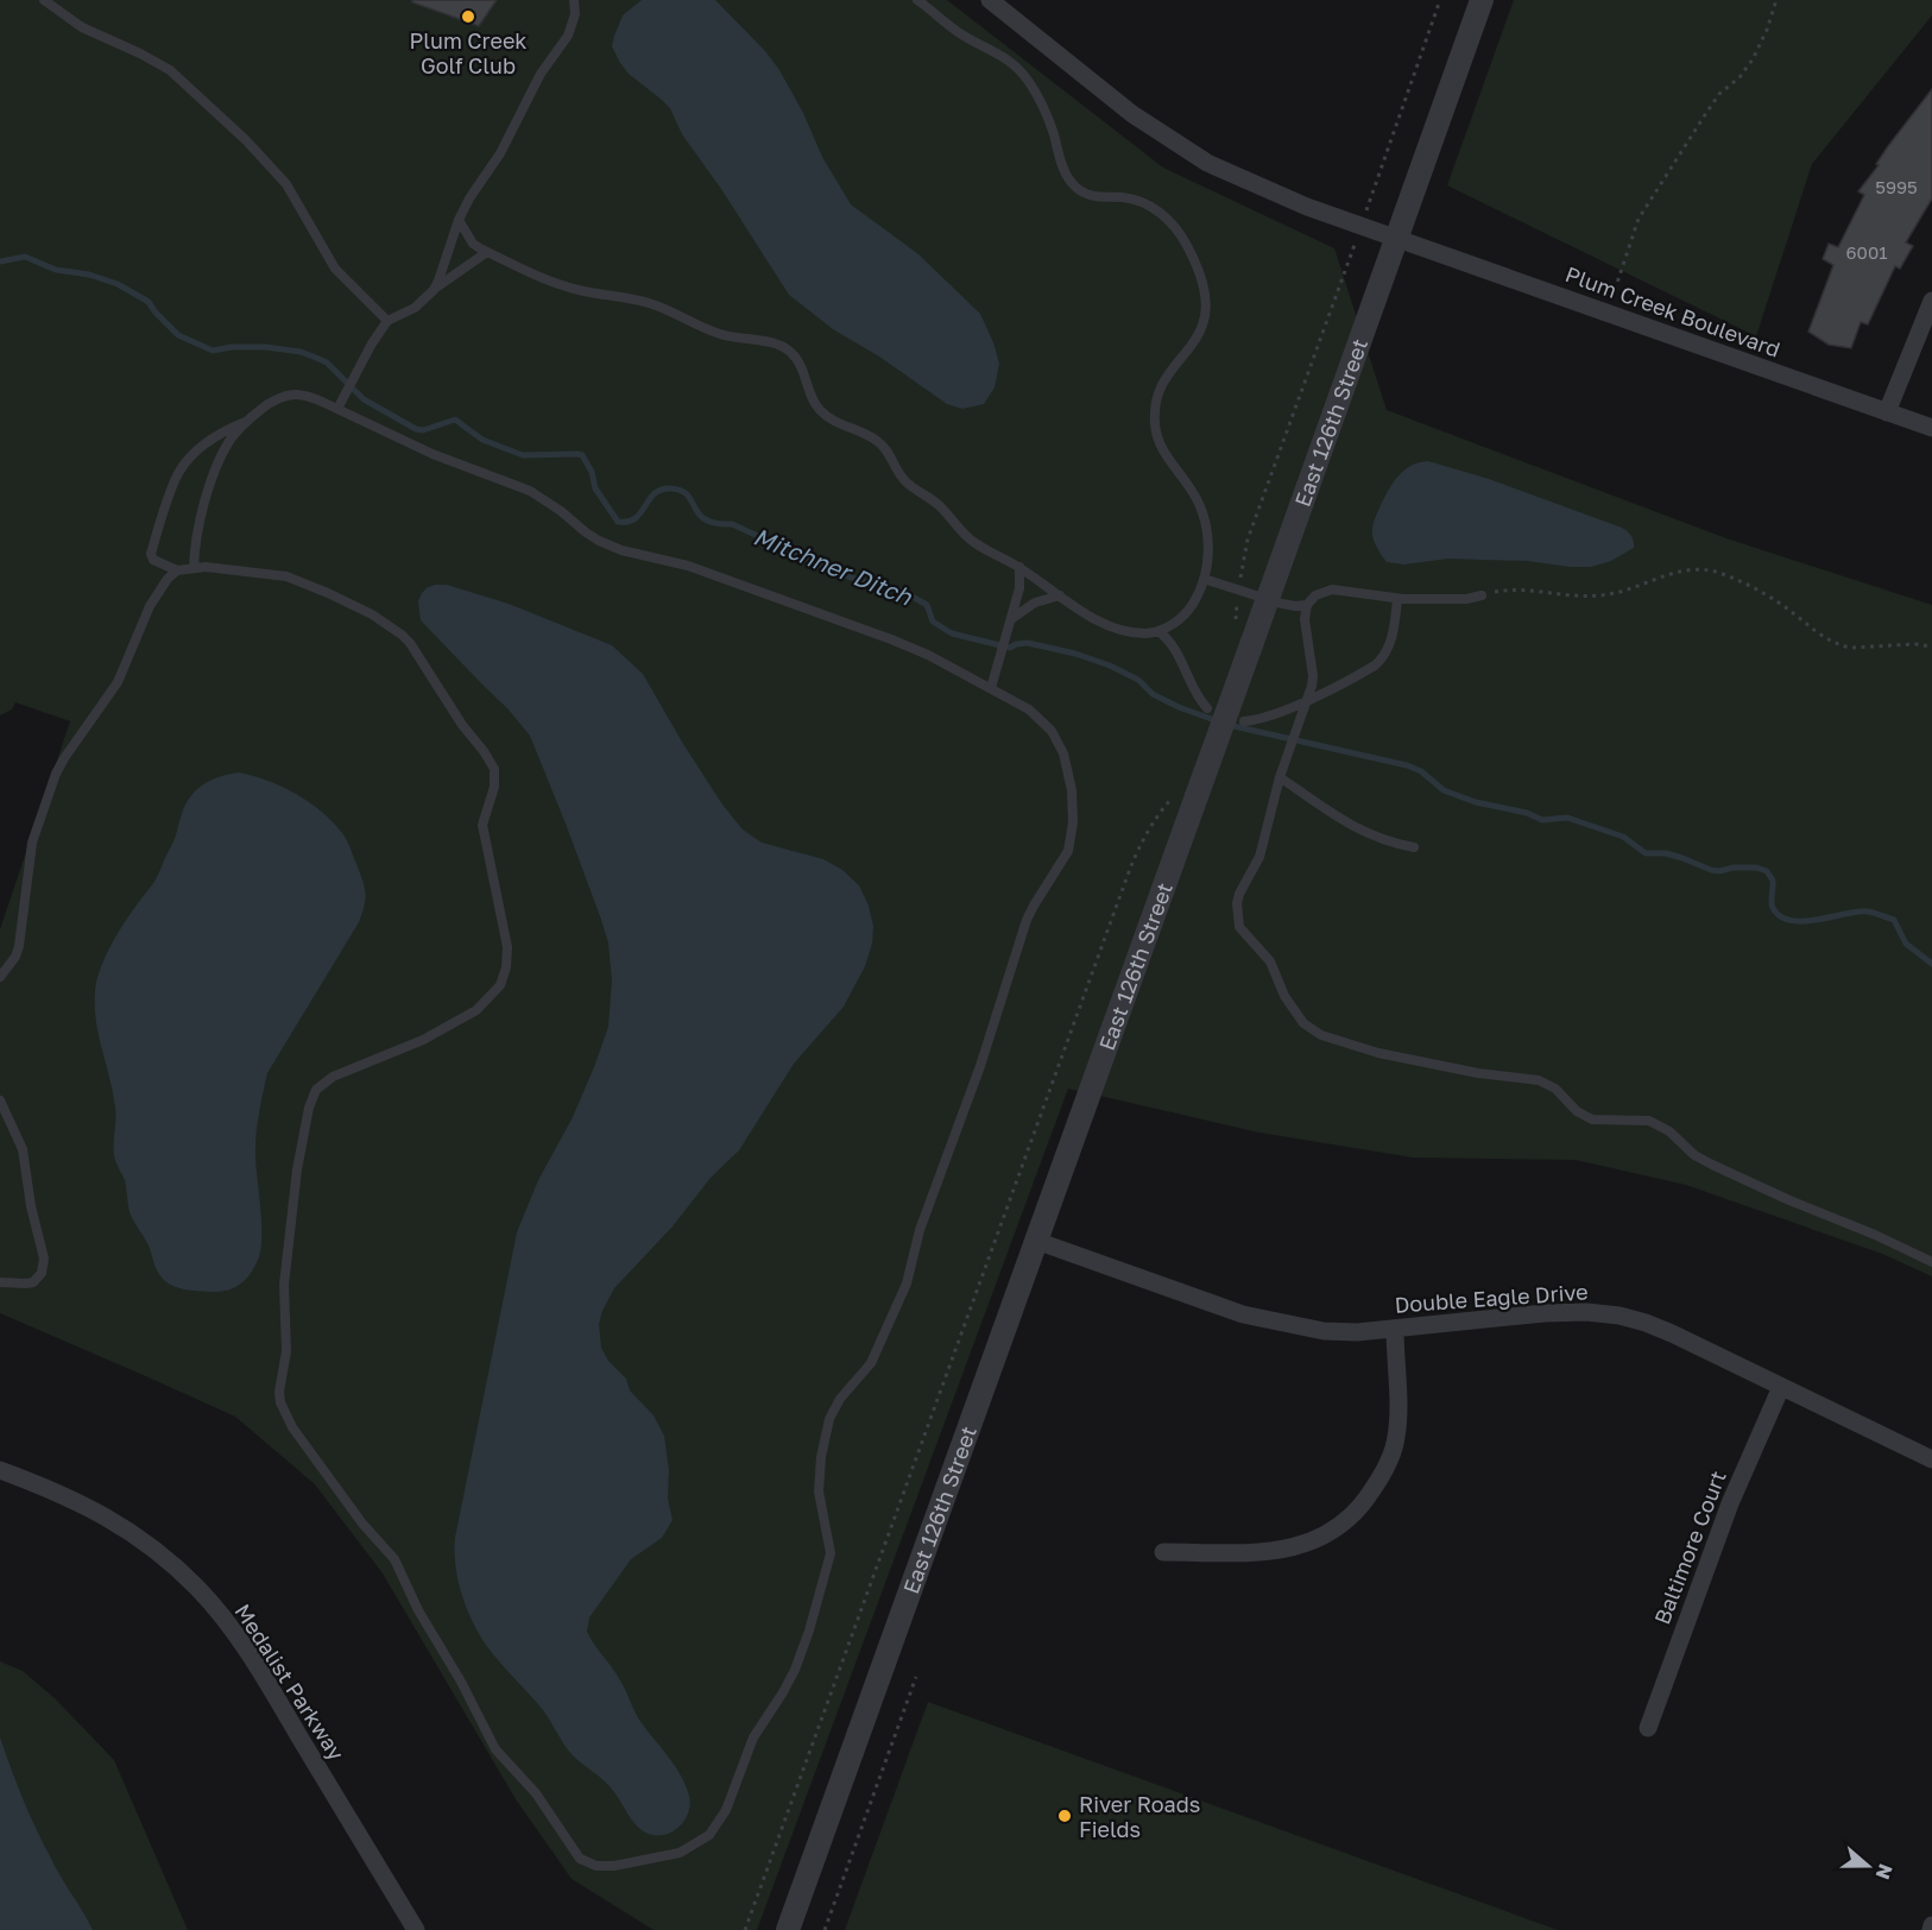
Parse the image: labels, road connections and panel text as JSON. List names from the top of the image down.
{
  "streets": {
    "street": [
      "Plum Creek Boulevard",
      "East 126th Street",
      "Double Eagle Drive",
      "Baltimore Court",
      "Medalist Parkway"
    ]
  },
  "crossings": [
    ["Plum Creek Boulevard", "East 126th Street"],
    ["East 126th Street", "Double Eagle Drive"],
    ["Double Eagle Drive", "Baltimore Court"]
  ],
  "water": ["Mitchner Ditch"],
  "places": ["Plum Creek Golf Club", "River Roads Fields"],
  "house_numbers": ["5995", "6001"],
  "north": "right"
}
